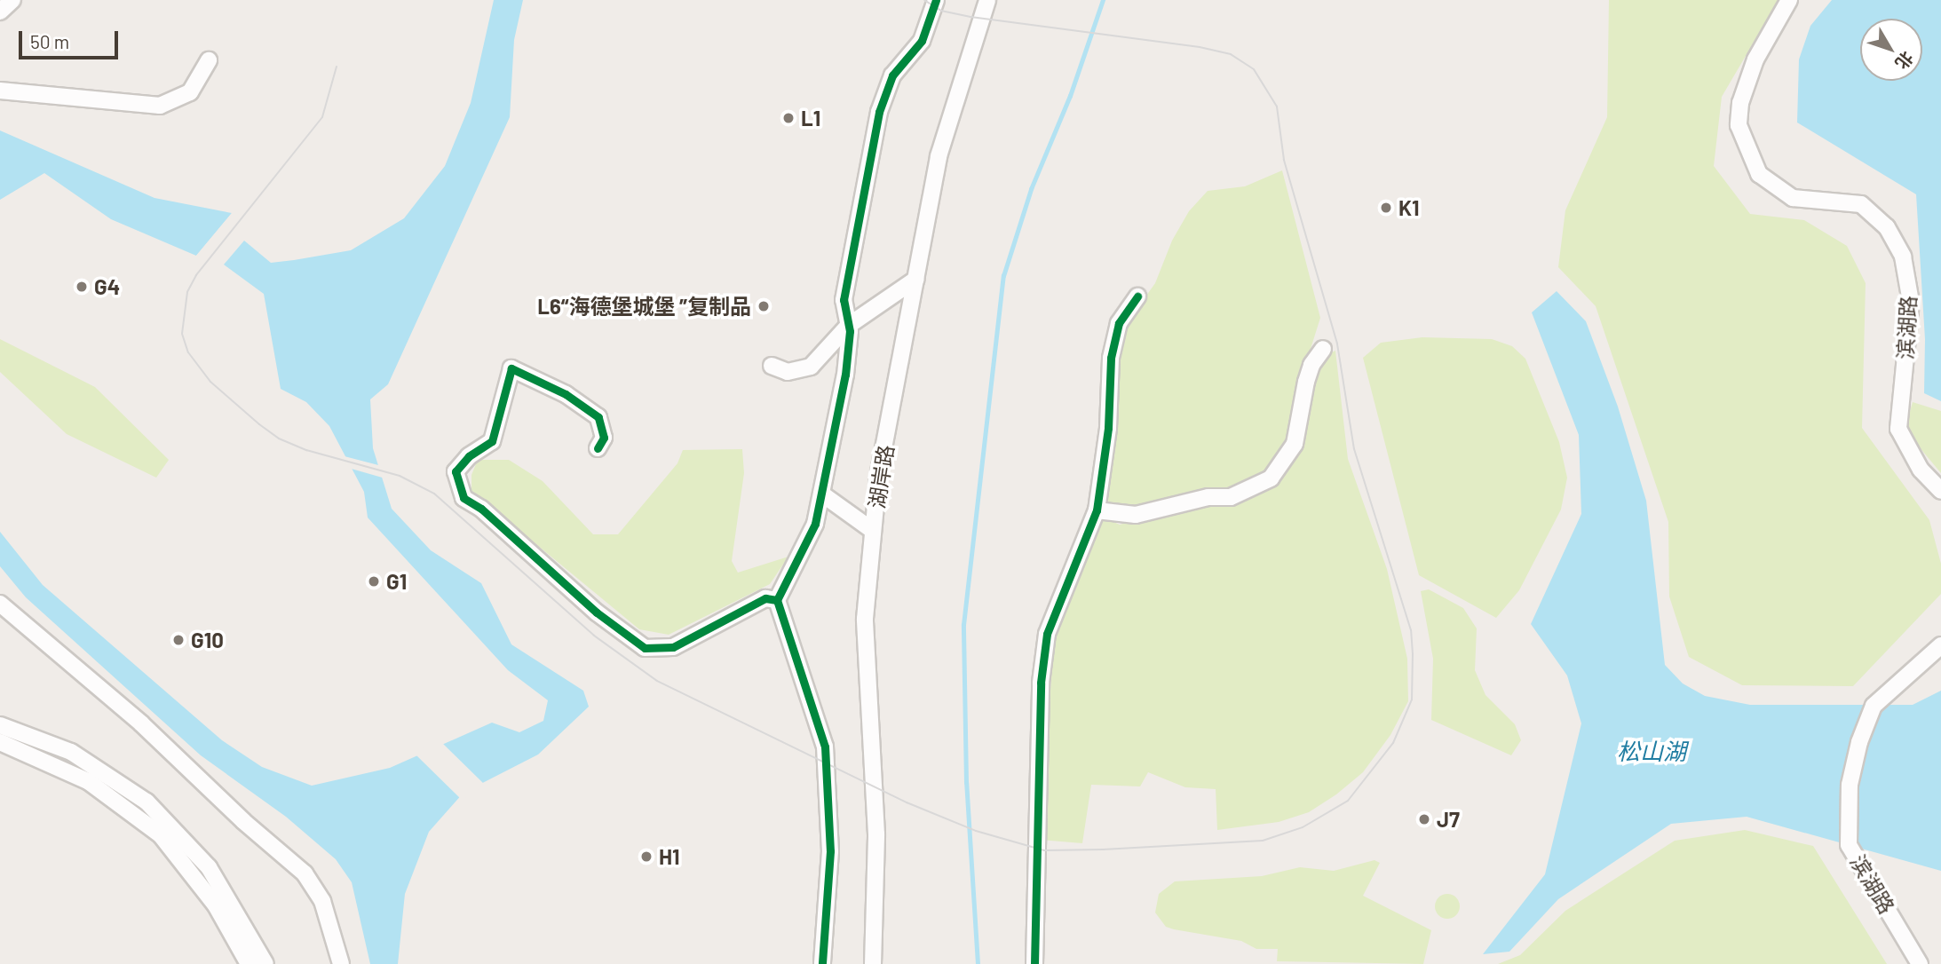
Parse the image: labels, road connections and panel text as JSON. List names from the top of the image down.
{
  "streets": {
    "street": ["滨湖路", "湖岸路"]
  },
  "water": ["松山湖"],
  "places": [
    "L1",
    "K1",
    "G4",
    "L6“海德堡城堡 ”复制品",
    "G1",
    "G10",
    "J7",
    "H1"
  ],
  "scale_bar": "50 m",
  "north": "bottom right"
}
